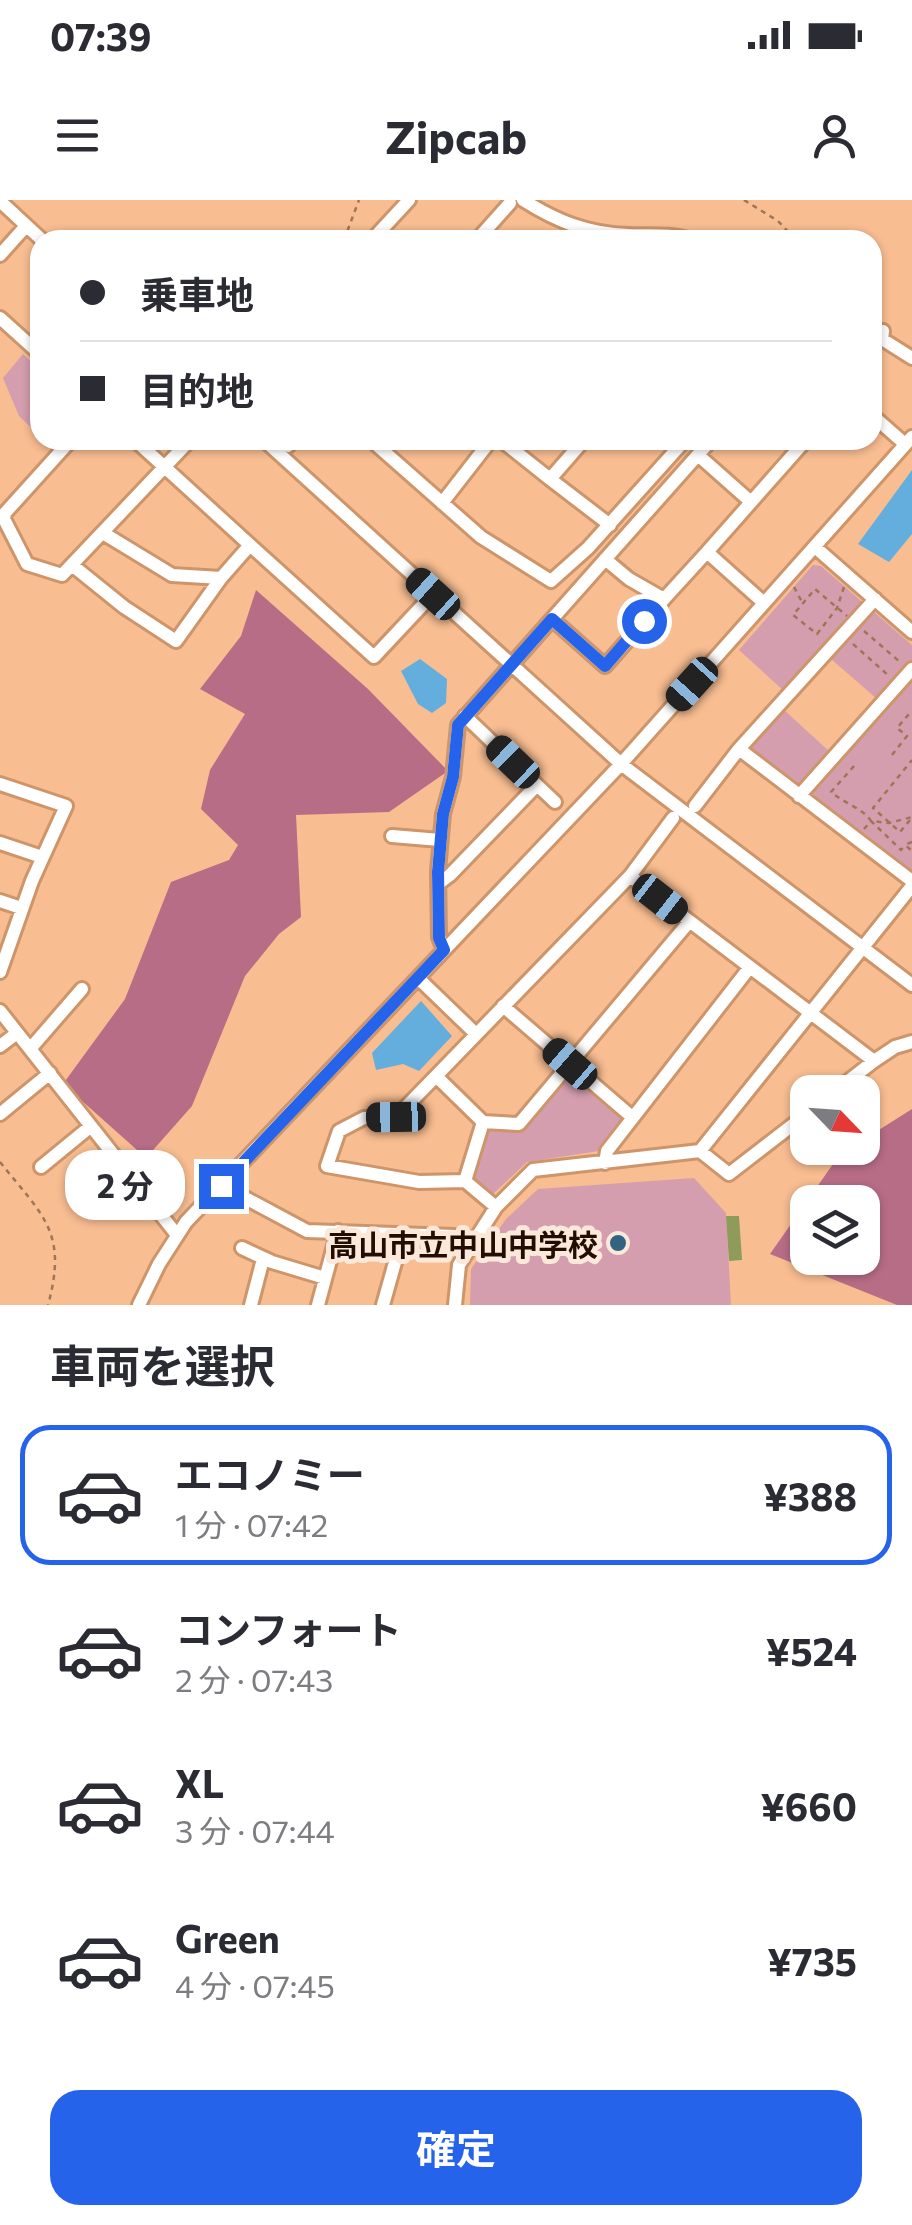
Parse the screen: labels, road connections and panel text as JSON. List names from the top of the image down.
{
  "places": ["高山市立中山中学校"],
  "north": "bottom right",
  "page": {
    "status": "07:39",
    "header": "Zipcab",
    "banner": ["乗車地", "目的地"],
    "bubble": "2 分",
    "heading": "車両を選択",
    "list": [
      {
        "name": "エコノミー",
        "note": "1 分 · 07:42",
        "value": "¥388"
      },
      {
        "name": "コンフォート",
        "note": "2 分 · 07:43",
        "value": "¥524"
      },
      {
        "name": "XL",
        "note": "3 分 · 07:44",
        "value": "¥660"
      },
      {
        "name": "Green",
        "note": "4 分 · 07:45",
        "value": "¥735"
      }
    ],
    "buttons": "確定"
  }
}
